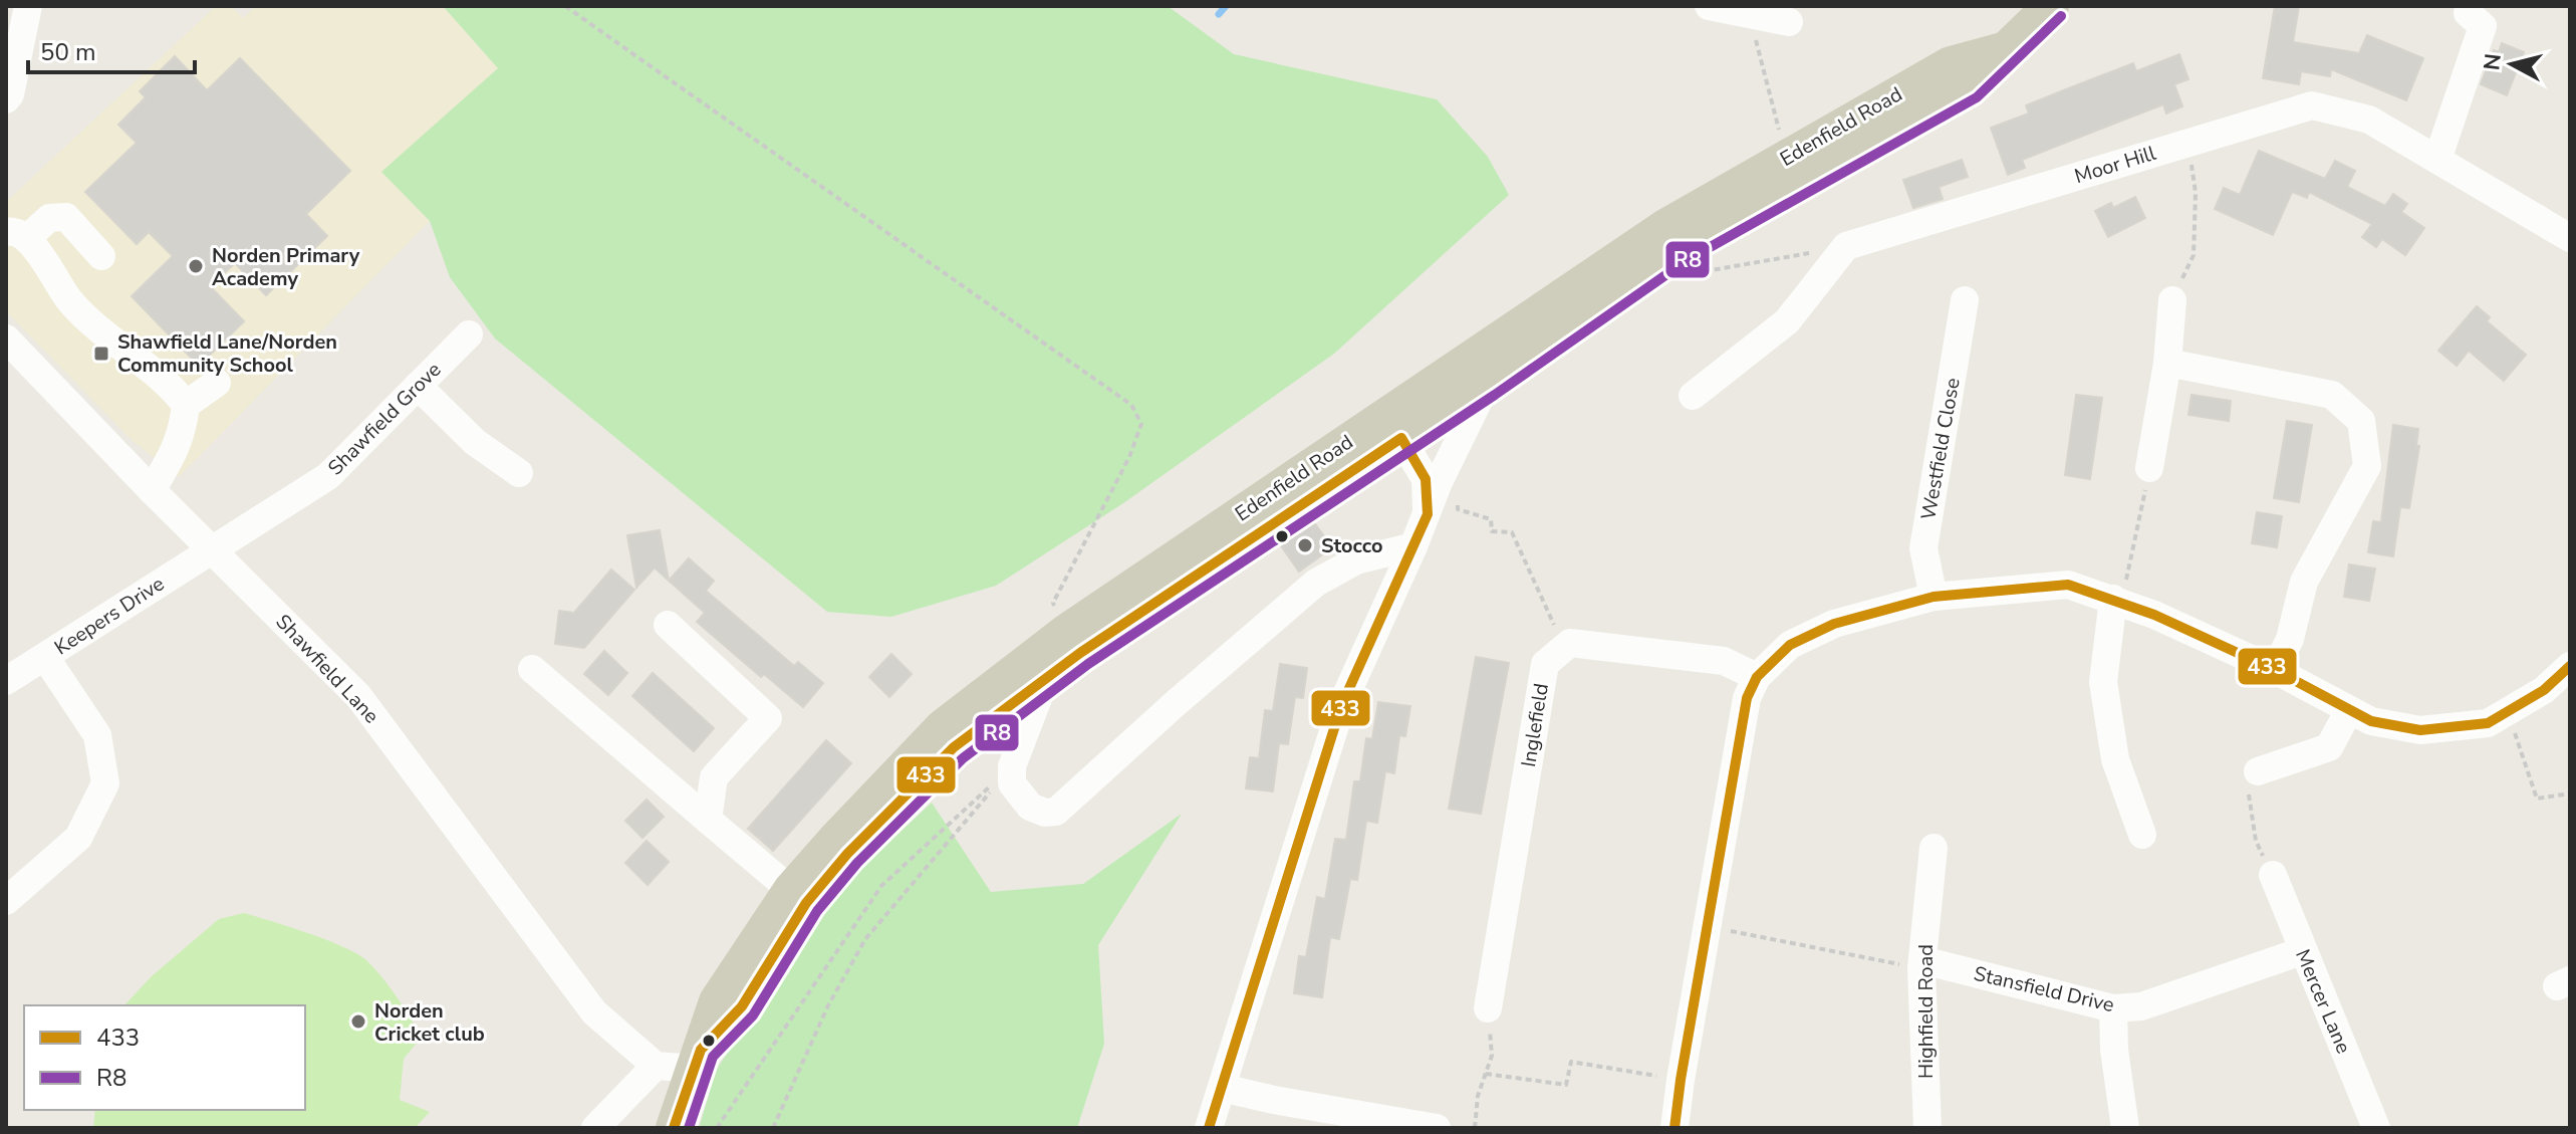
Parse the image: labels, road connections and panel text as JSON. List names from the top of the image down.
{
  "streets": {
    "main road": ["Edenfield Road"],
    "street": [
      "Moor Hill",
      "Shawfield Grove",
      "Westfield Close",
      "Keepers Drive",
      "Shawfield Lane",
      "Inglefield",
      "Stansfield Drive",
      "Mercer Lane",
      "Highfield Road"
    ]
  },
  "crossings": [
    ["Shawfield Grove", "Keepers Drive"],
    ["Shawfield Grove", "Shawfield Lane"],
    ["Keepers Drive", "Shawfield Lane"],
    ["Stansfield Drive", "Mercer Lane"],
    ["Stansfield Drive", "Highfield Road"]
  ],
  "places": {
    "other": ["Norden Primary Academy", "Stocco", "Norden Cricket club"],
    "transit": ["Shawfield Lane/Norden Community School"]
  },
  "lines": ["transit line R8", "transit line 433"],
  "legend": ["433", "R8"],
  "scale_bar": "50 m",
  "north": "left"
}
